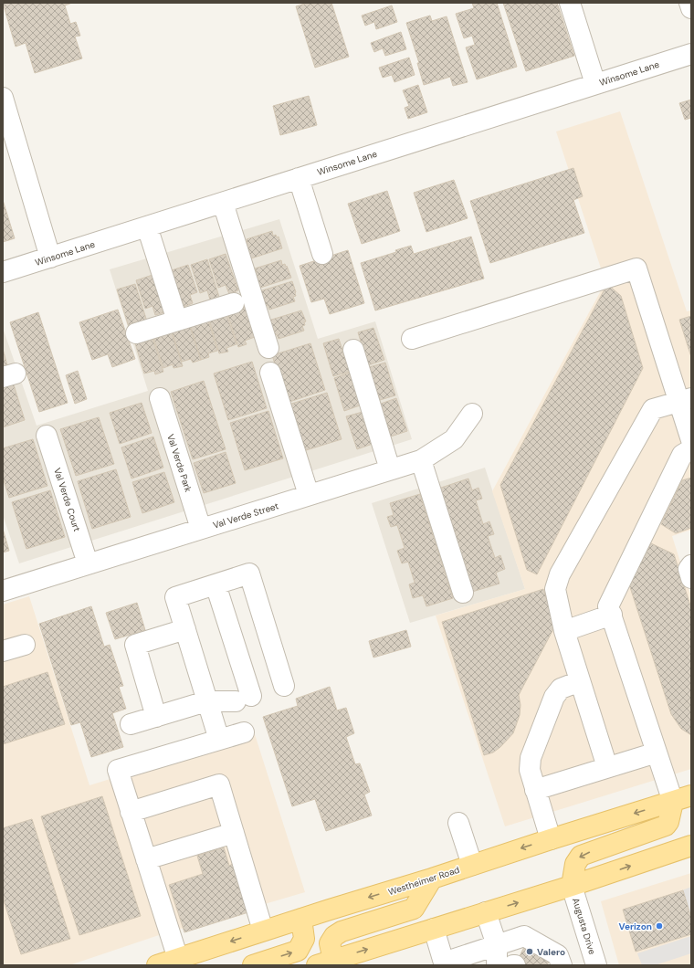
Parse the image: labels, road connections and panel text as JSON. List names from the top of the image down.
{
  "streets": {
    "main road": ["Westheimer Road"],
    "street": [
      "Winsome Lane",
      "Val Verde Park",
      "Val Verde Court",
      "Val Verde Street",
      "Augusta Drive"
    ]
  },
  "crossings": [
    ["Val Verde Park", "Val Verde Street"],
    ["Val Verde Court", "Val Verde Street"]
  ],
  "places": ["Verizon", "Valero"]
}
